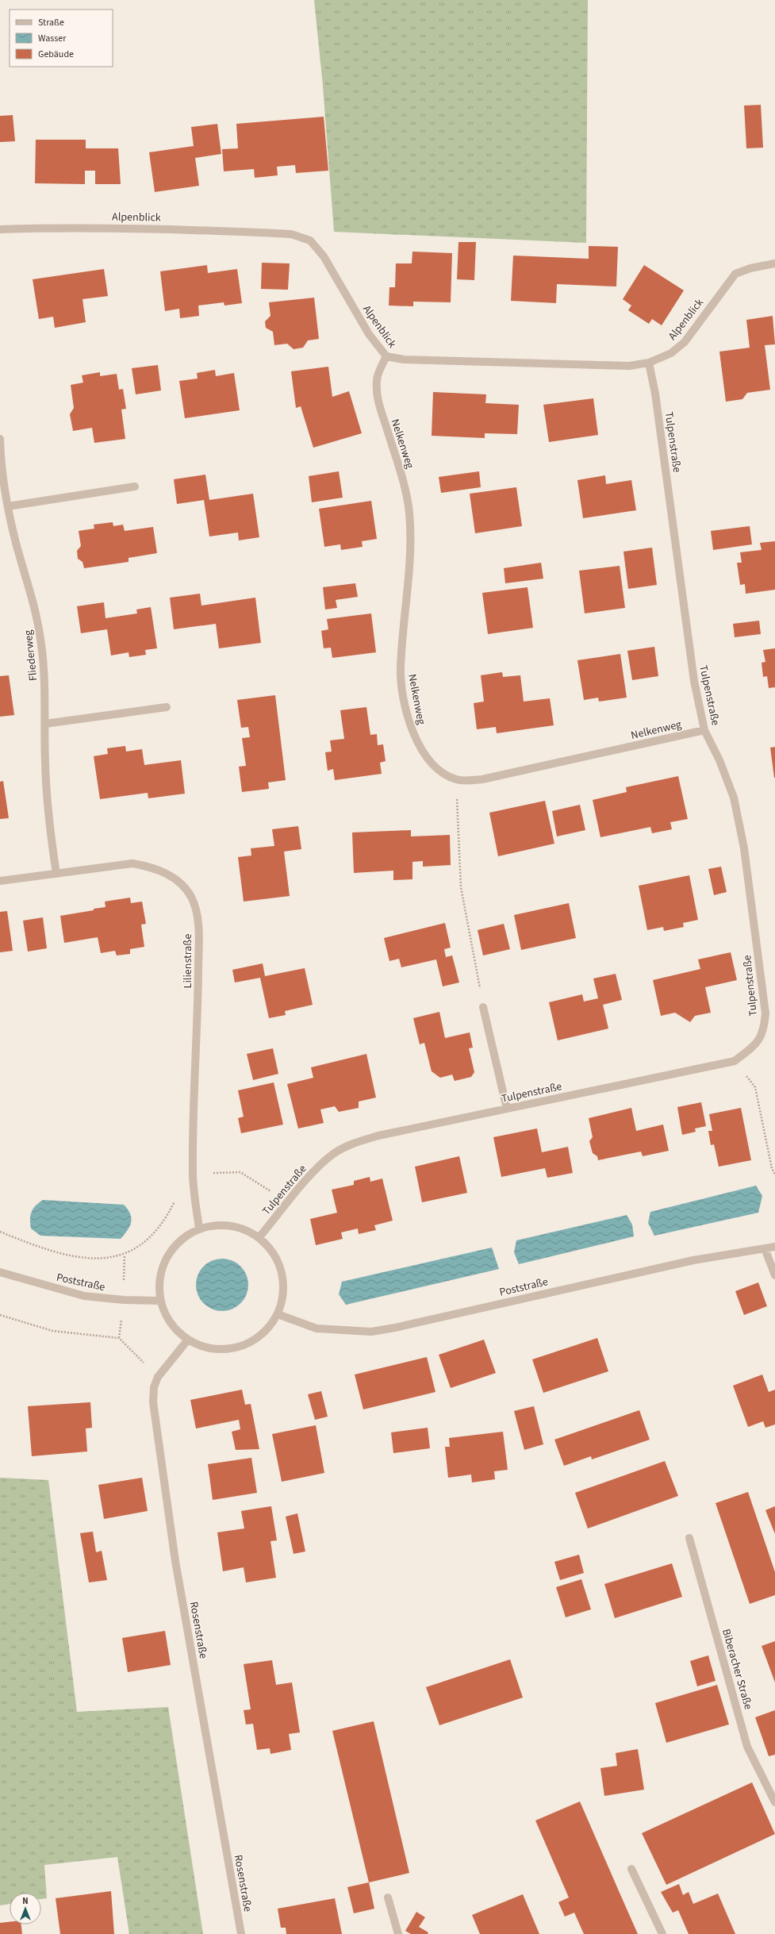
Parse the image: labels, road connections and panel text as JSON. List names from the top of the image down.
{
  "streets": {
    "street": [
      "Alpenblick",
      "Tulpenstraße",
      "Nelkenweg",
      "Fliederweg",
      "Lilienstraße",
      "Poststraße",
      "Rosenstraße",
      "Biberacher Straße"
    ]
  },
  "crossings": [
    ["Alpenblick", "Tulpenstraße"],
    ["Alpenblick", "Nelkenweg"],
    ["Tulpenstraße", "Nelkenweg"],
    ["Fliederweg", "Lilienstraße"]
  ],
  "legend": ["Straße", "Wasser", "Gebäude"],
  "north": "top"
}
